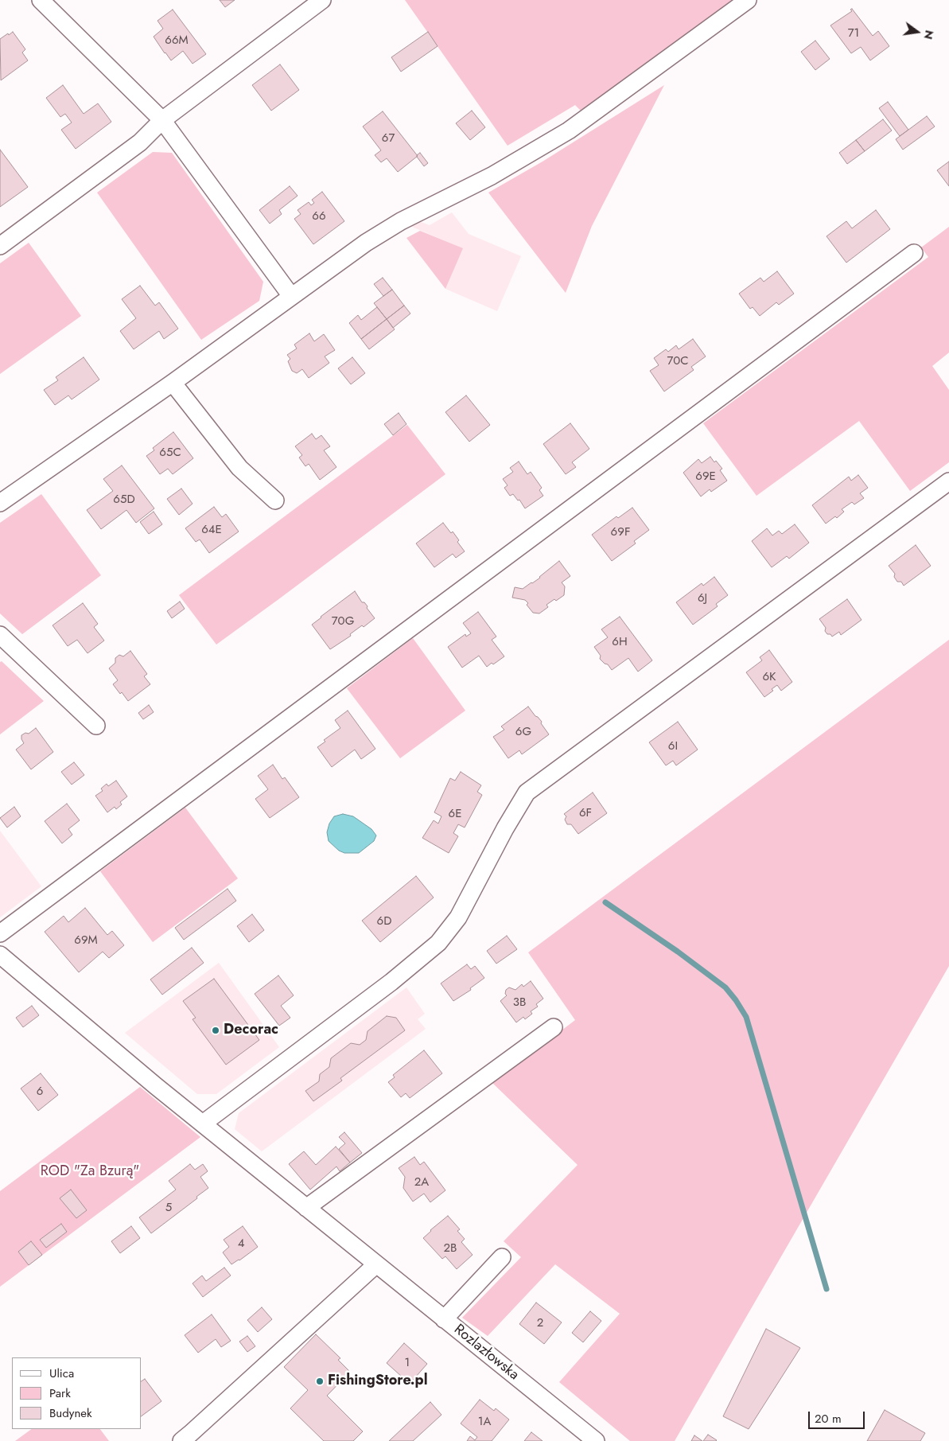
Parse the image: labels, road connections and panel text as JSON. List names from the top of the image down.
{
  "streets": {
    "street": ["Rozlazłowska"]
  },
  "parks": ["ROD \"Za Bzurą\""],
  "places": ["Decorac", "FishingStore.pl"],
  "house_numbers": [
    "71",
    "66M",
    "67",
    "66",
    "70C",
    "65C",
    "69E",
    "65D",
    "64E",
    "69F",
    "6J",
    "70G",
    "6H",
    "6K",
    "6G",
    "6I",
    "6F",
    "6E",
    "6D",
    "69M",
    "3B",
    "6",
    "2A",
    "5",
    "4",
    "2B",
    "2",
    "1",
    "1A"
  ],
  "legend": ["Ulica", "Park", "Budynek"],
  "scale_bar": "20 m",
  "north": "right"
}
